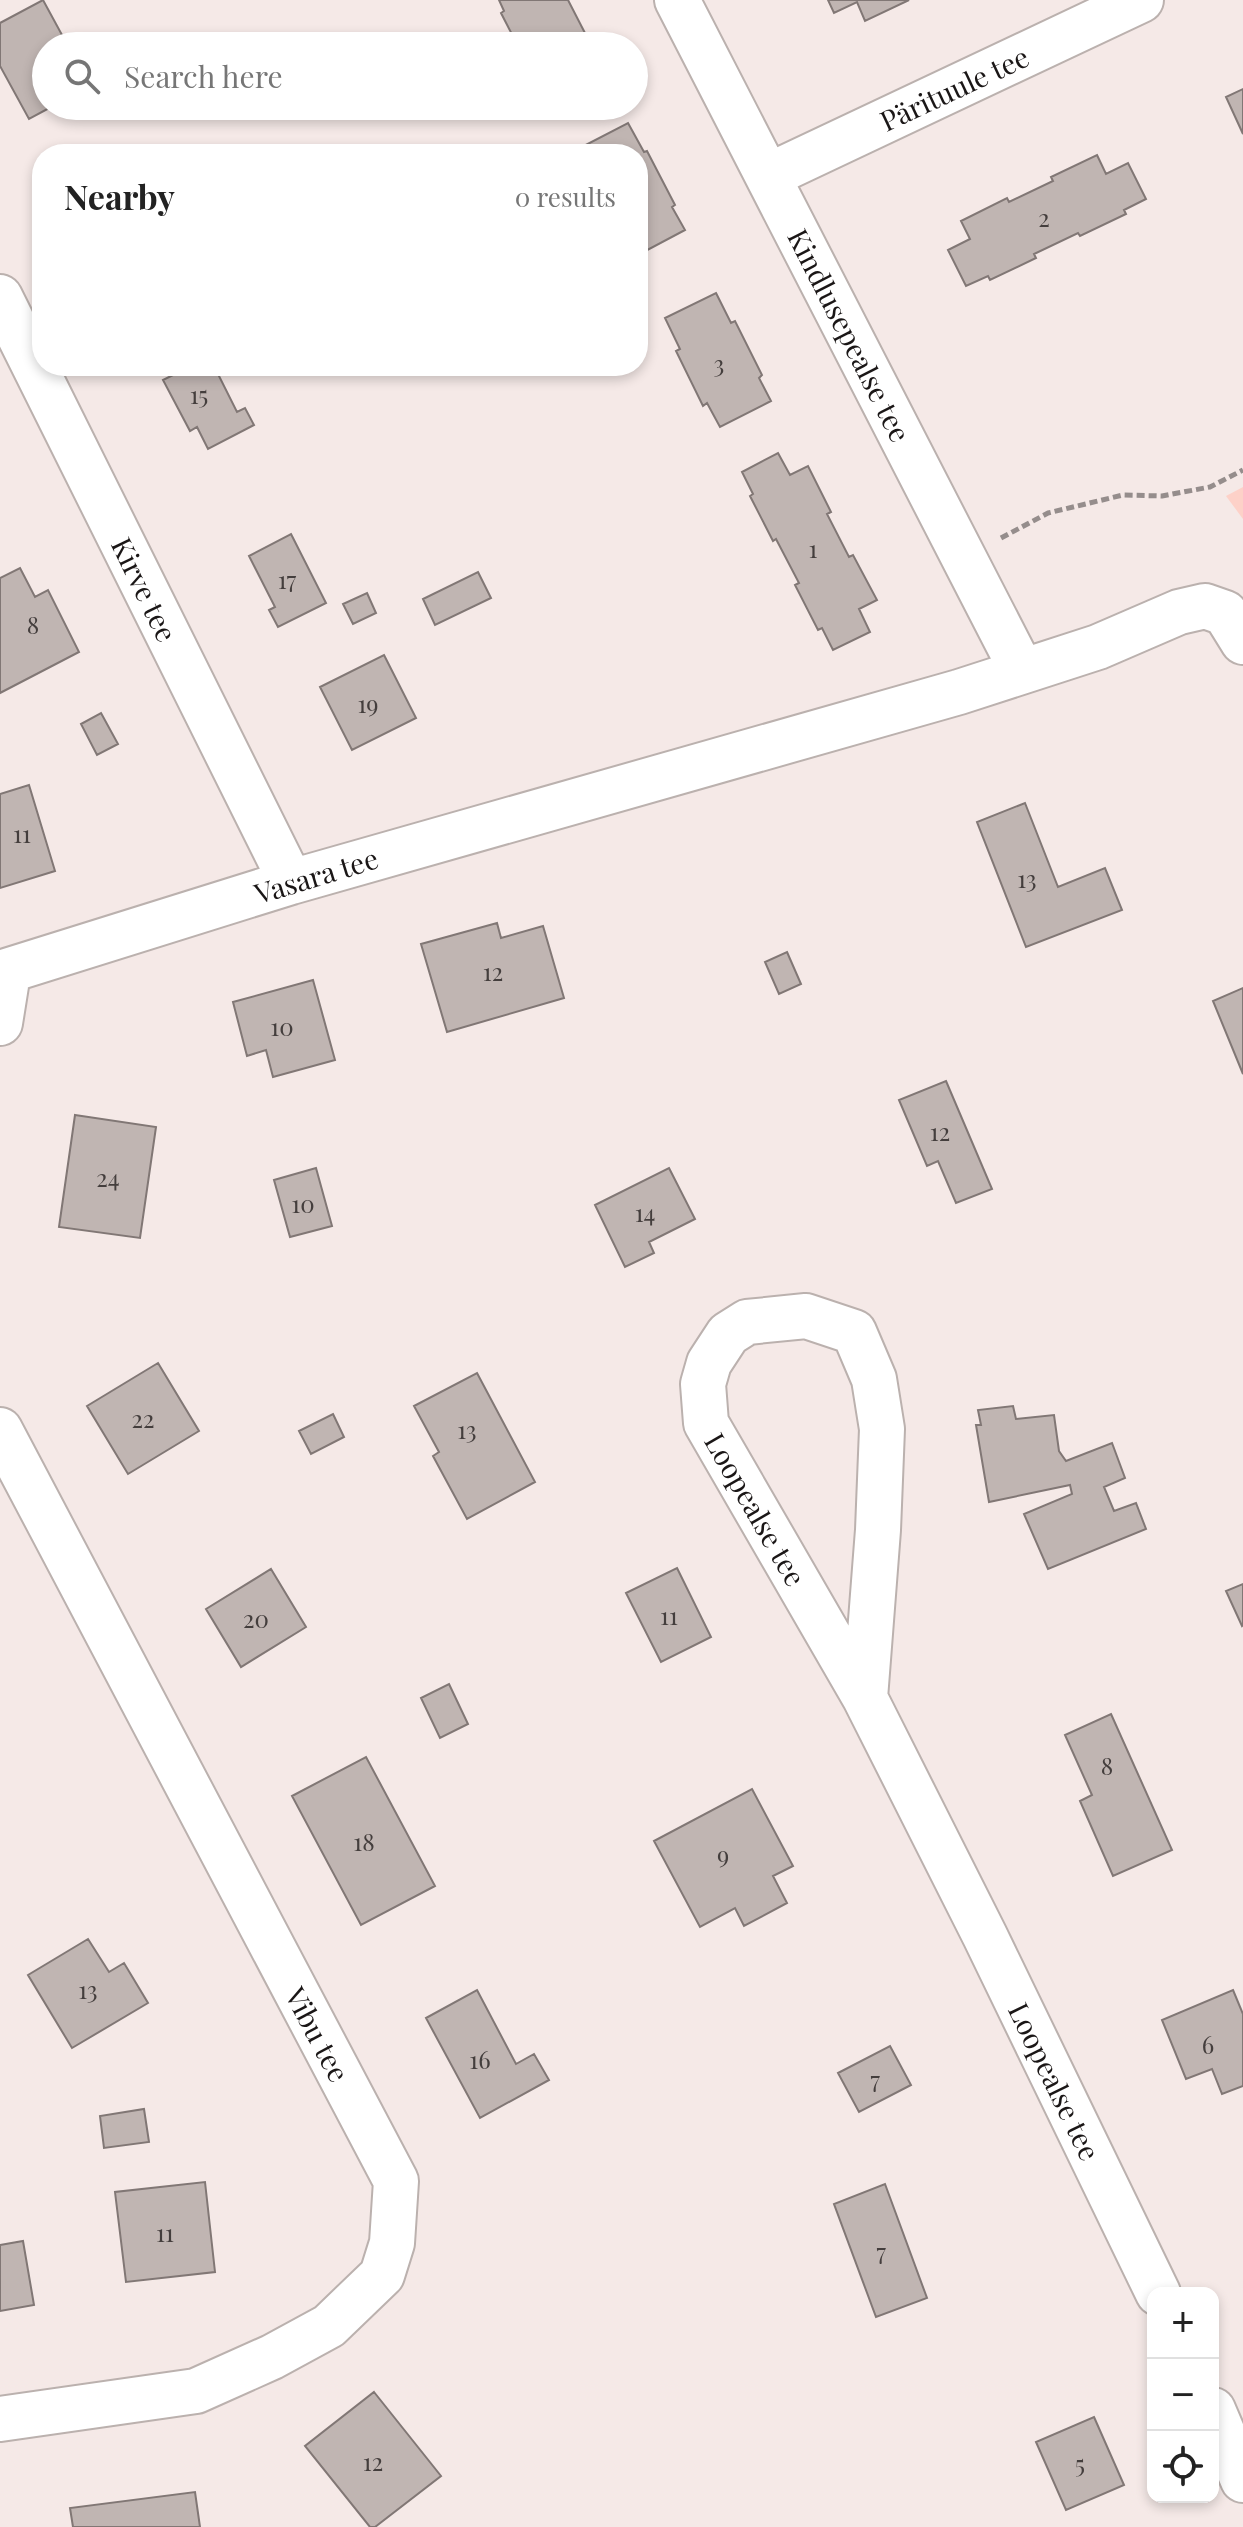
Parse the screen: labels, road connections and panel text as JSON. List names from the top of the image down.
{
  "streets": {
    "street": [
      "Pärituule tee",
      "Kindlusepealse tee",
      "Kirve tee",
      "Vasara tee",
      "Loopealse tee",
      "Vibu tee"
    ]
  },
  "crossings": [
    ["Pärituule tee", "Kindlusepealse tee"],
    ["Kindlusepealse tee", "Vasara tee"],
    ["Kirve tee", "Vasara tee"]
  ],
  "house_numbers": [
    "2",
    "3",
    "15",
    "1",
    "17",
    "8",
    "19",
    "11",
    "13",
    "12",
    "10",
    "12",
    "24",
    "10",
    "14",
    "22",
    "13",
    "11",
    "20",
    "8",
    "18",
    "9",
    "13",
    "6",
    "16",
    "7",
    "11",
    "7",
    "12",
    "5"
  ],
  "page": {
    "search": "Search here",
    "heading": ["Nearby", "0 results"],
    "map_buttons": ["+", "−"]
  }
}
